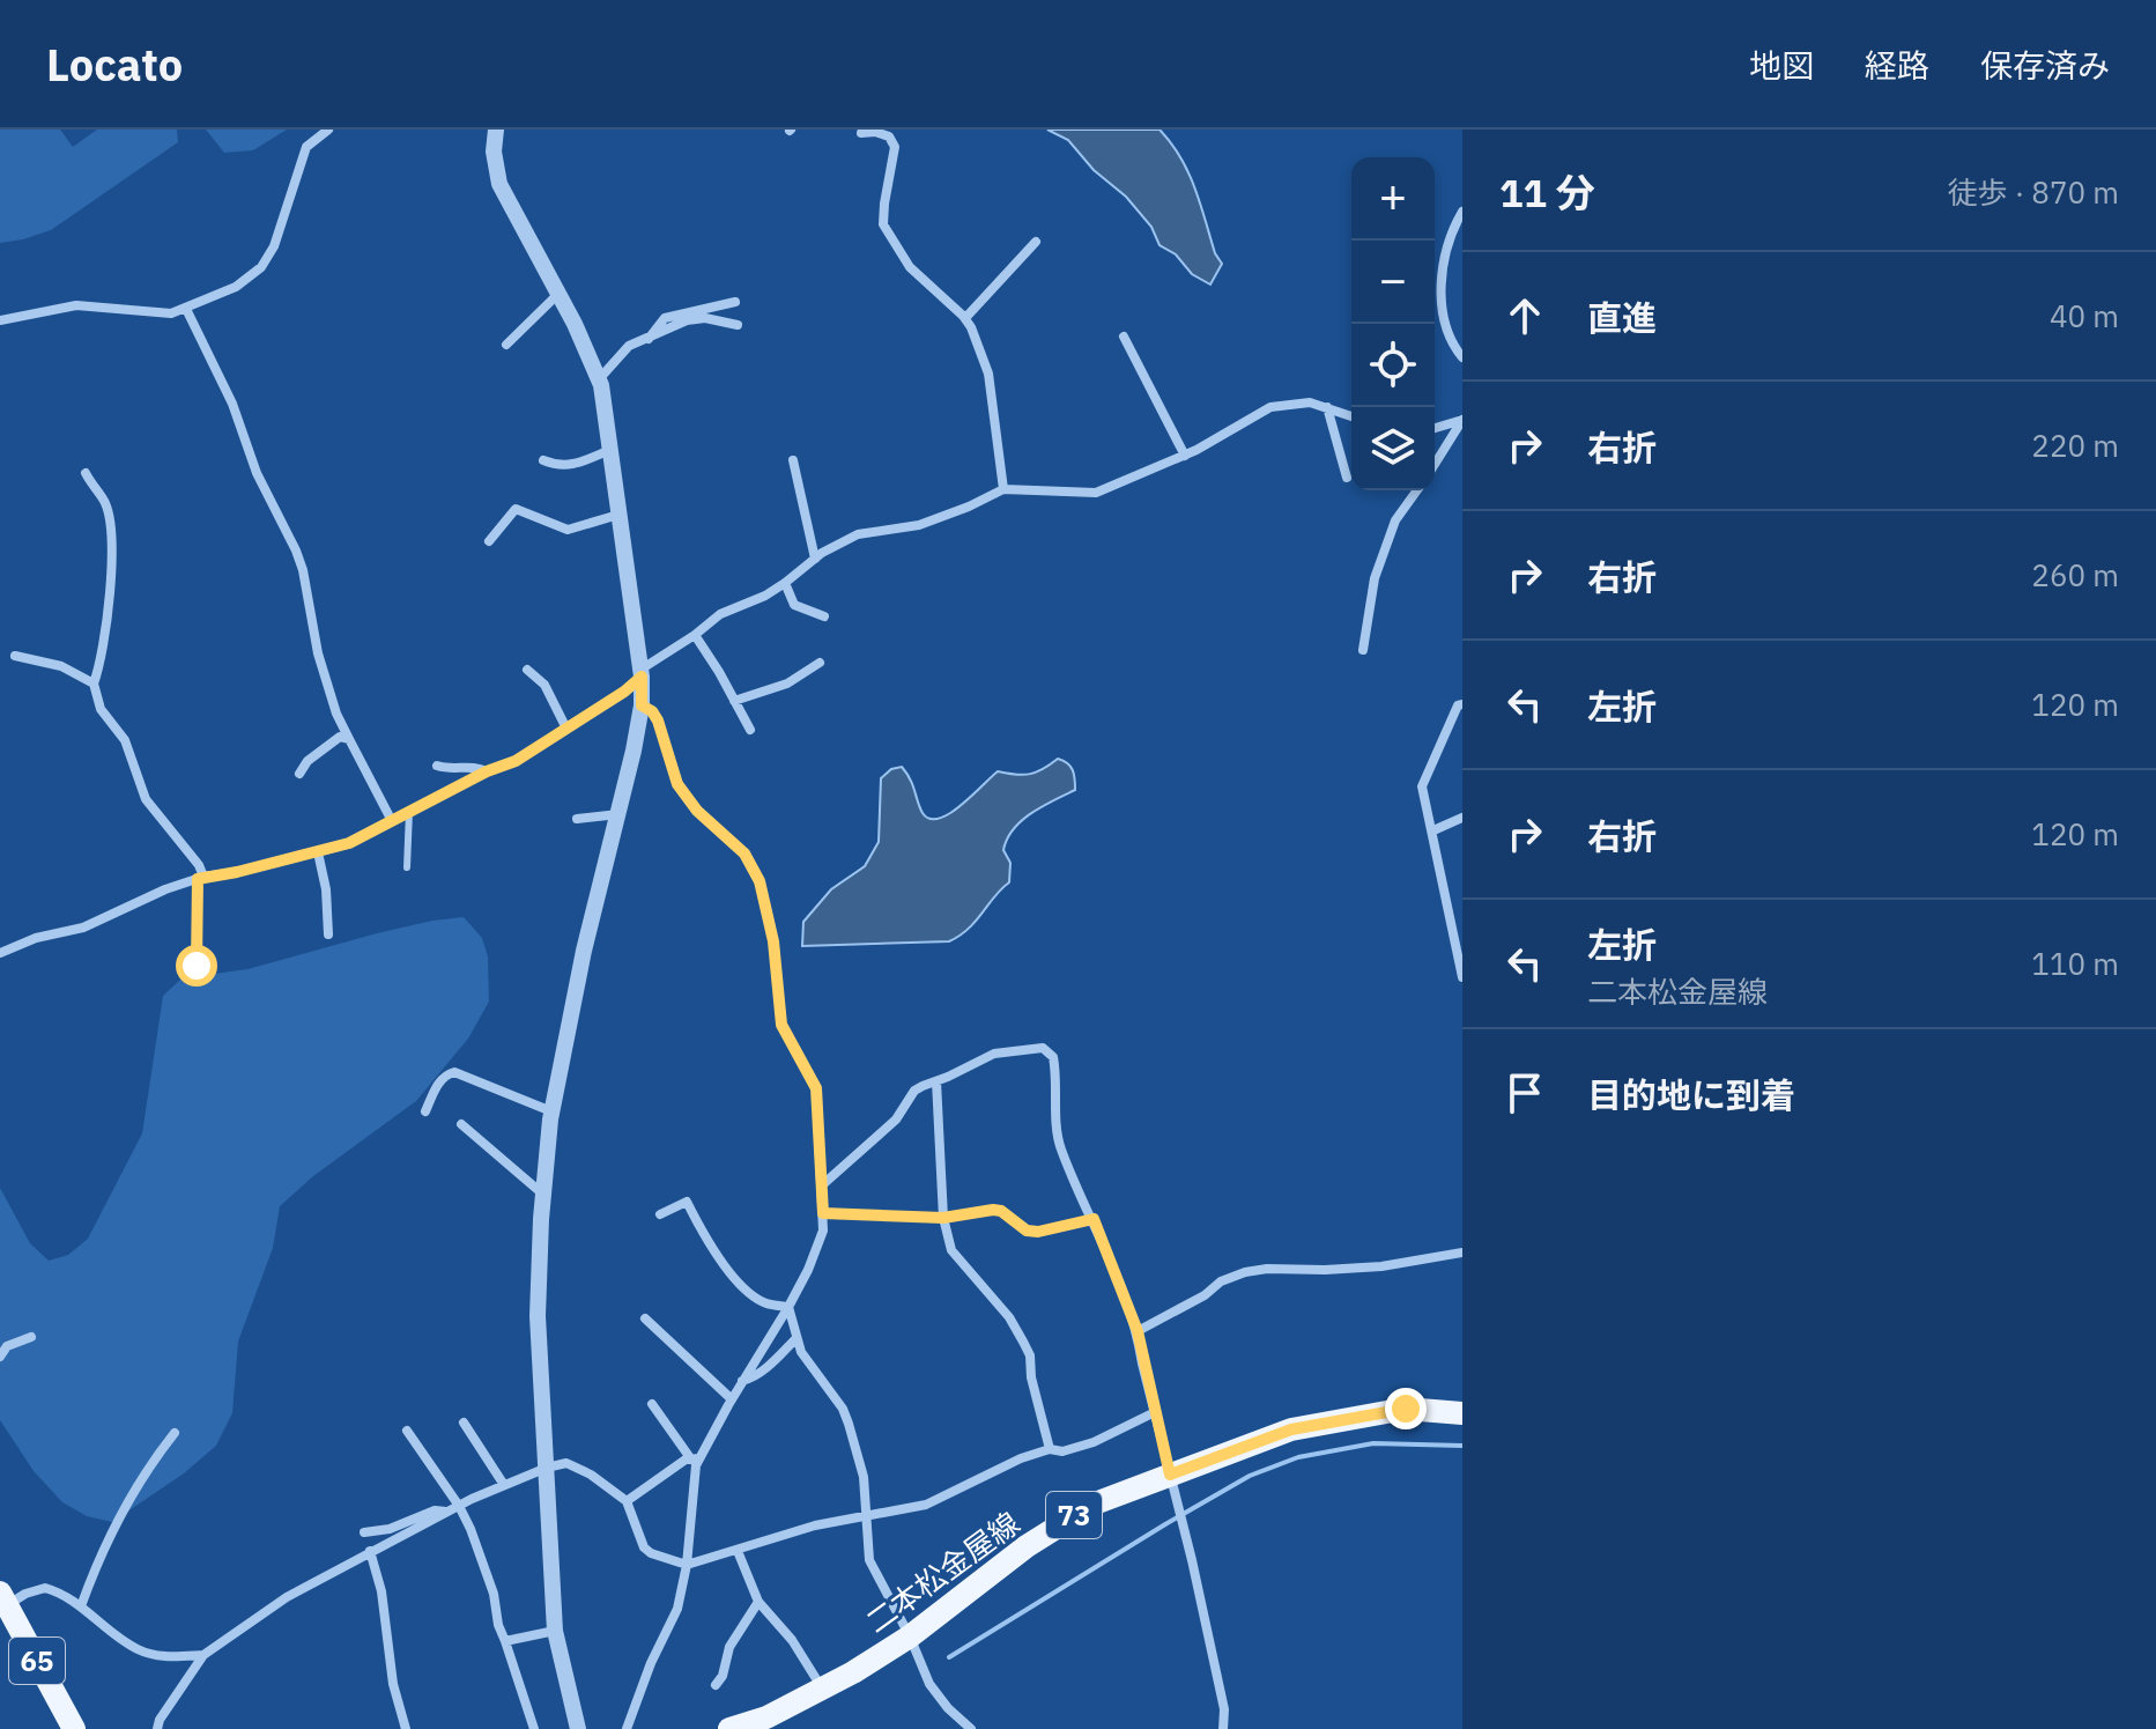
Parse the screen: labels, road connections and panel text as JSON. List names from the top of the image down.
{
  "streets": {
    "main road": ["73", "二本松金屋線", "65"]
  },
  "page": {
    "header": "Locato",
    "nav": ["地図", "経路", "保存済み"],
    "heading": ["11 分", "徒歩 · 870 m"],
    "map_buttons": ["+", "−"],
    "list": [
      ["直進", "40 m"],
      ["右折", "220 m"],
      ["右折", "260 m"],
      ["左折", "120 m"],
      ["右折", "120 m"],
      ["左折", "二本松金屋線", "110 m"],
      "目的地に到着"
    ]
  }
}
